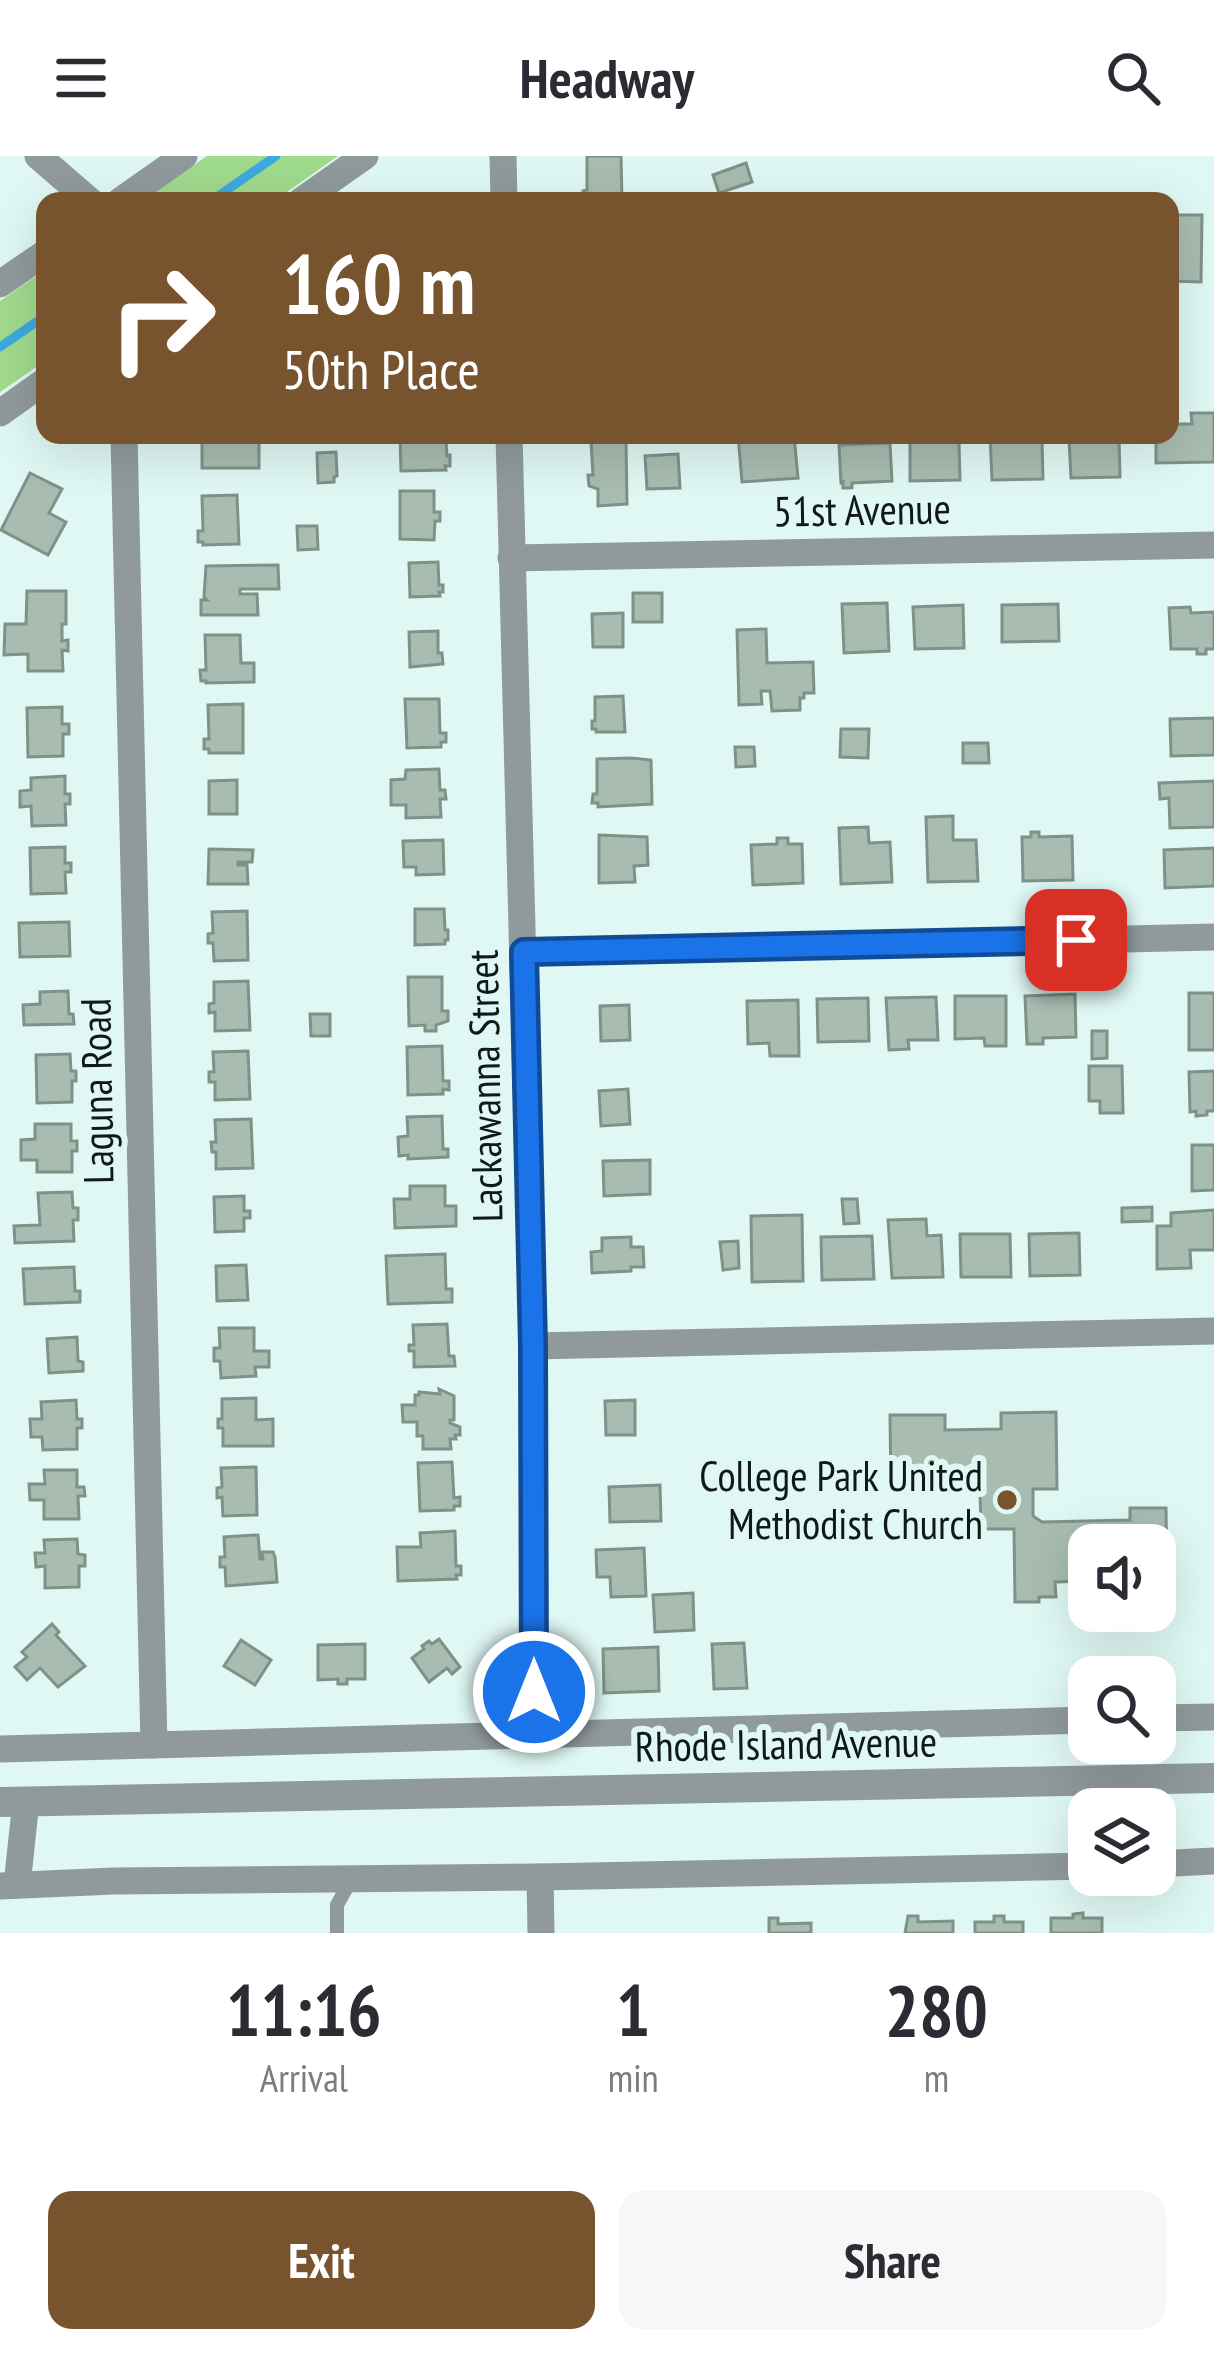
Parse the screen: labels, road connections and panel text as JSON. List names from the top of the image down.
{
  "streets": {
    "street": [
      "51st Avenue",
      "Lackawanna Street",
      "Laguna Road",
      "Rhode Island Avenue"
    ]
  },
  "crossings": [
    ["51st Avenue", "Lackawanna Street"],
    ["Lackawanna Street", "Rhode Island Avenue"],
    ["Laguna Road", "Rhode Island Avenue"]
  ],
  "places": ["College Park United Methodist Church"],
  "page": {
    "header": "Headway",
    "turn": ["160 m", "50th Place"],
    "eta": [
      "11:16",
      "Arrival",
      "1",
      "min",
      "280",
      "m"
    ],
    "buttons": ["Exit", "Share"]
  }
}
